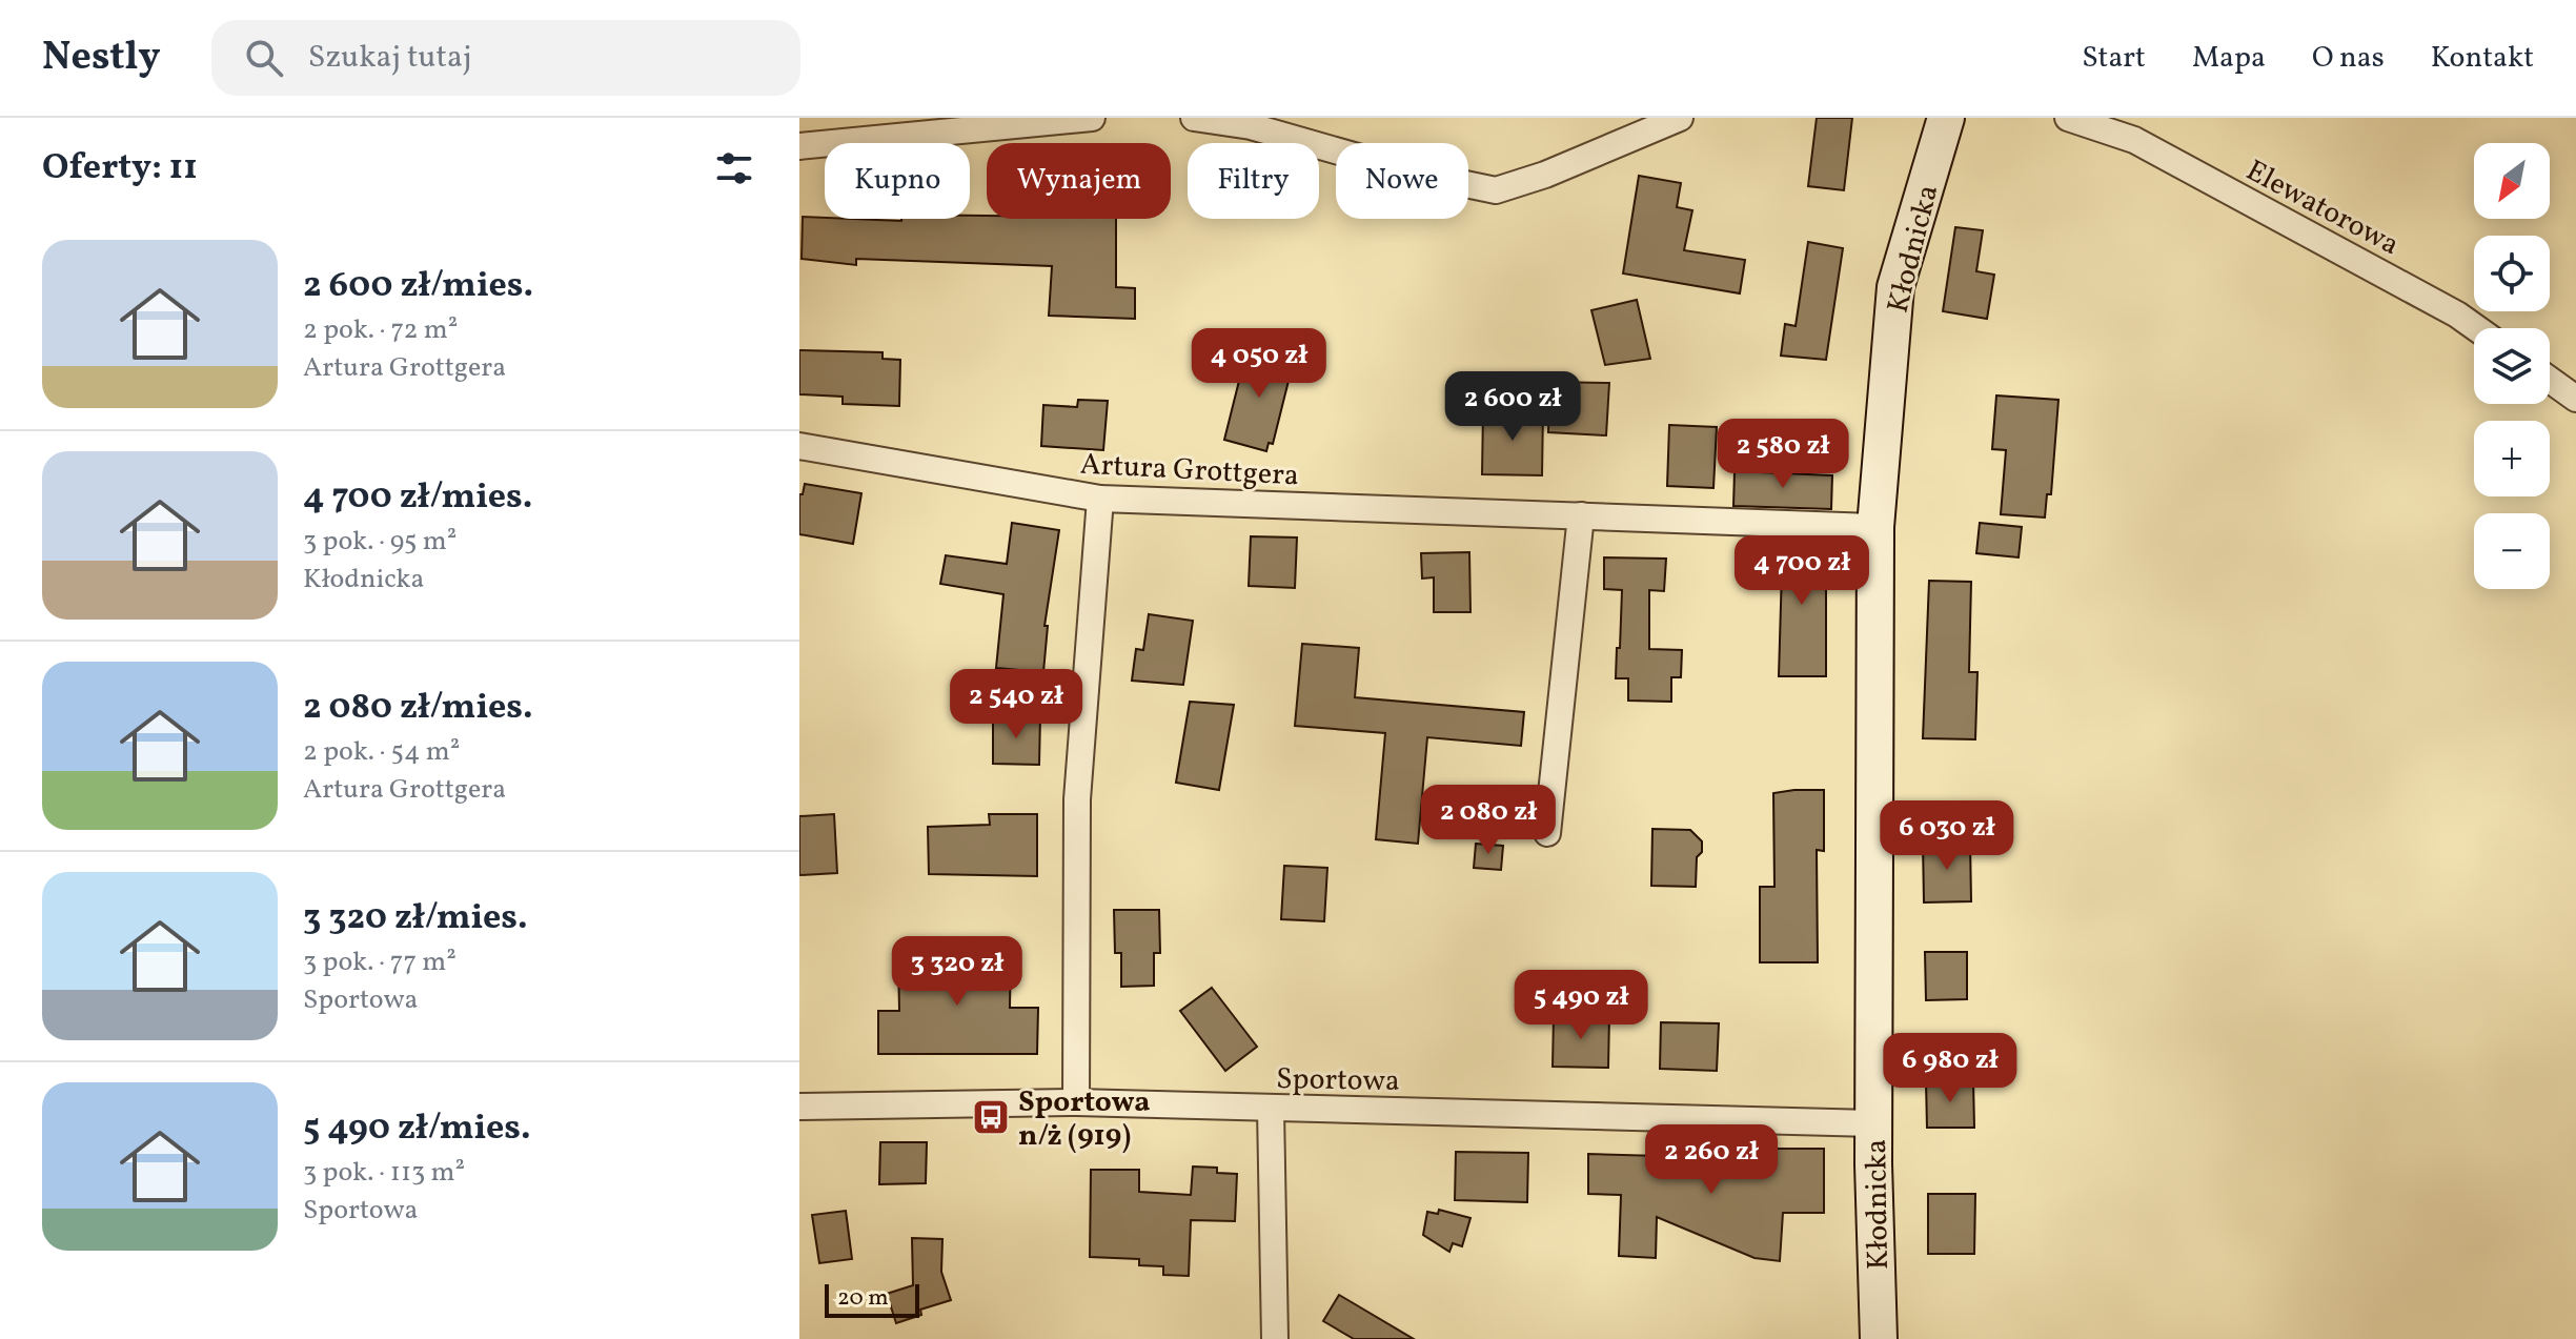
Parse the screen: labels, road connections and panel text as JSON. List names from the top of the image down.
{
  "streets": {
    "main road": ["Kłodnicka"],
    "street": ["Elewatorowa", "Artura Grottgera", "Sportowa"]
  },
  "crossings": [
    ["Kłodnicka", "Artura Grottgera"],
    ["Kłodnicka", "Sportowa"]
  ],
  "places": {
    "bus stop": ["Sportowa n/ż (919)"]
  },
  "scale_bar": "20 m",
  "north": "bottom left",
  "page": {
    "header": "Nestly",
    "search": "Szukaj tutaj",
    "nav": [
      "Start",
      "Mapa",
      "O nas",
      "Kontakt"
    ],
    "heading": "Oferty: 11",
    "map_buttons": ["+", "−"],
    "chip": [
      "Kupno",
      "Wynajem",
      "Filtry",
      "Nowe"
    ],
    "list": [
      {
        "name": "2 600 zł/mies.",
        "note": "2 pok. · 72 m² · Artura Grottgera"
      },
      {
        "name": "4 700 zł/mies.",
        "note": "3 pok. · 95 m² · Kłodnicka"
      },
      {
        "name": "2 080 zł/mies.",
        "note": "2 pok. · 54 m² · Artura Grottgera"
      },
      {
        "name": "3 320 zł/mies.",
        "note": "3 pok. · 77 m² · Sportowa"
      },
      {
        "name": "5 490 zł/mies.",
        "note": "3 pok. · 113 m² · Sportowa"
      }
    ],
    "price": [
      "4 050 zł",
      "2 600 zł",
      "2 580 zł",
      "4 700 zł",
      "2 540 zł",
      "2 080 zł",
      "6 030 zł",
      "3 320 zł",
      "5 490 zł",
      "6 980 zł",
      "2 260 zł"
    ],
    "scale": "20 m"
  }
}
